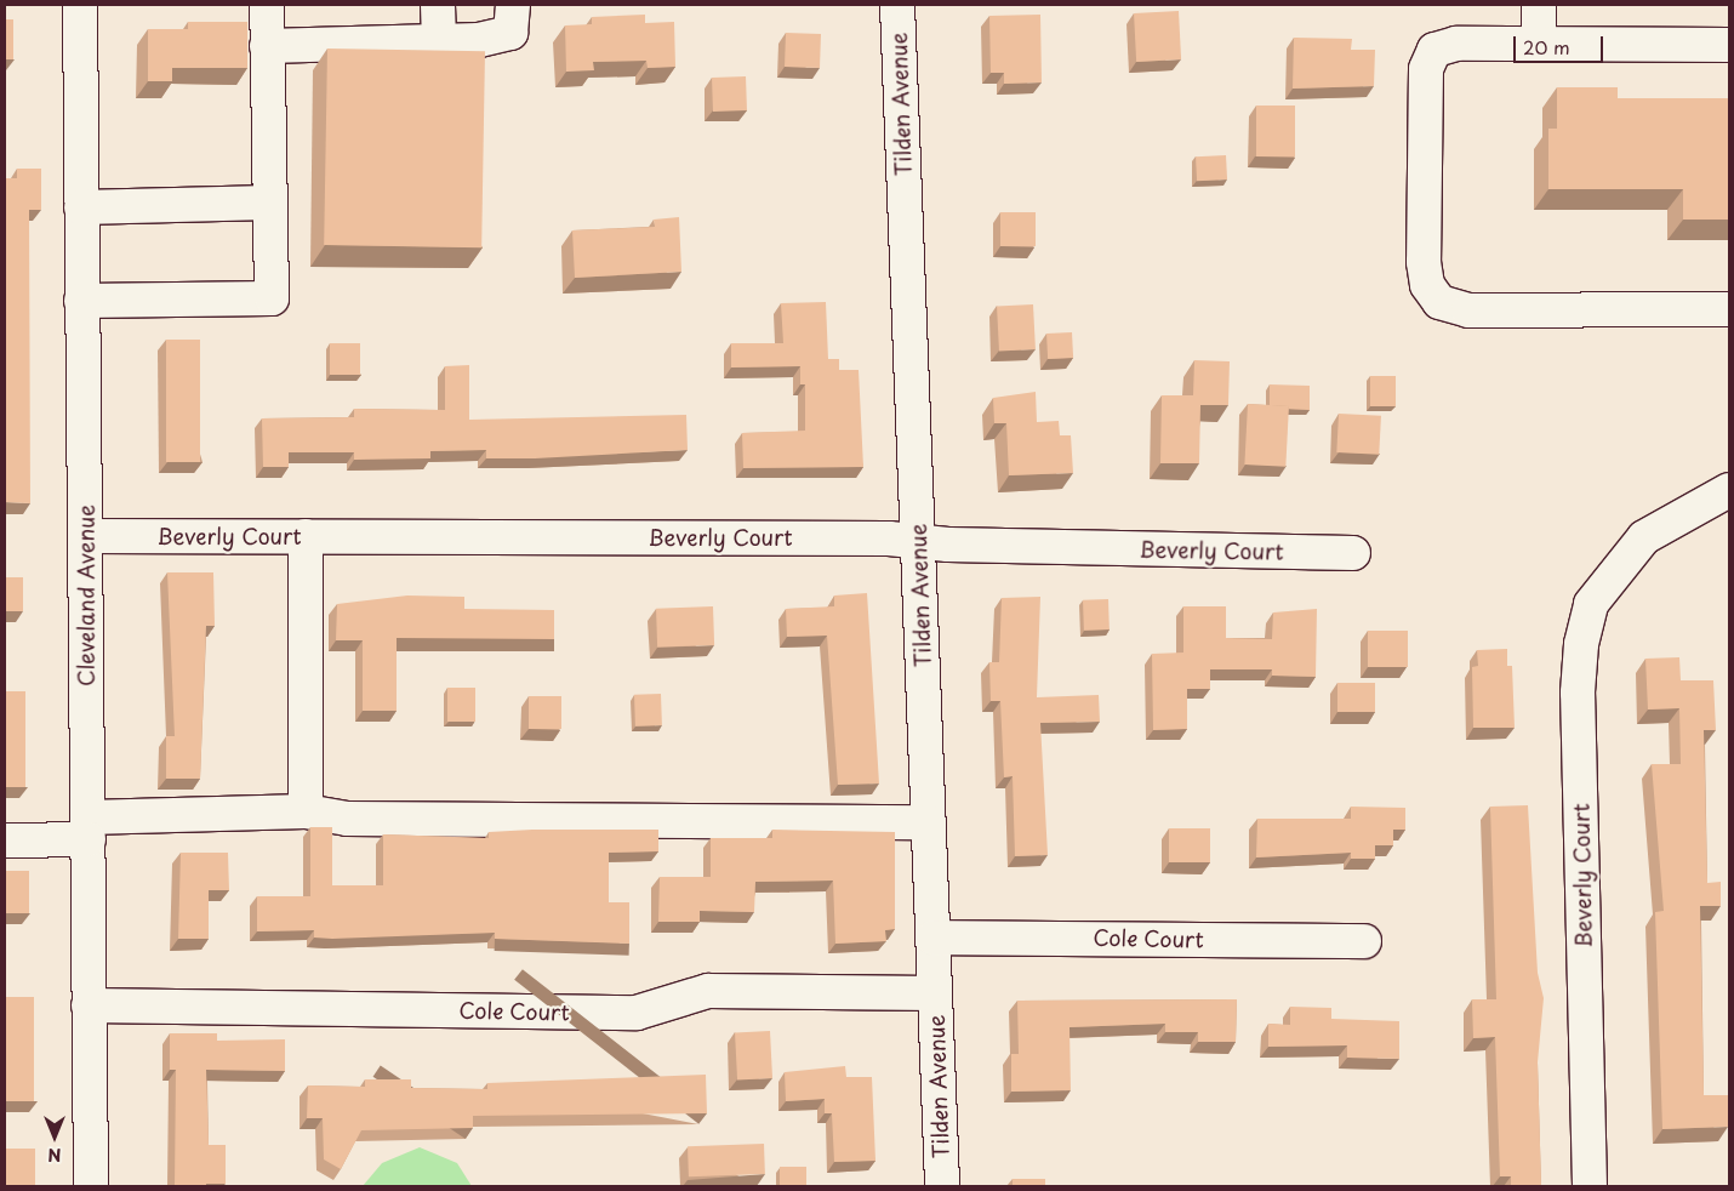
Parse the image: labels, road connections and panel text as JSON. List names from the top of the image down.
{
  "streets": {
    "street": [
      "Tilden Avenue",
      "Beverly Court",
      "Cleveland Avenue",
      "Cole Court"
    ]
  },
  "crossings": [
    ["Tilden Avenue", "Beverly Court"],
    ["Tilden Avenue", "Cole Court"],
    ["Beverly Court", "Cleveland Avenue"],
    ["Cleveland Avenue", "Cole Court"]
  ],
  "scale_bar": "20 m",
  "north": "bottom"
}
